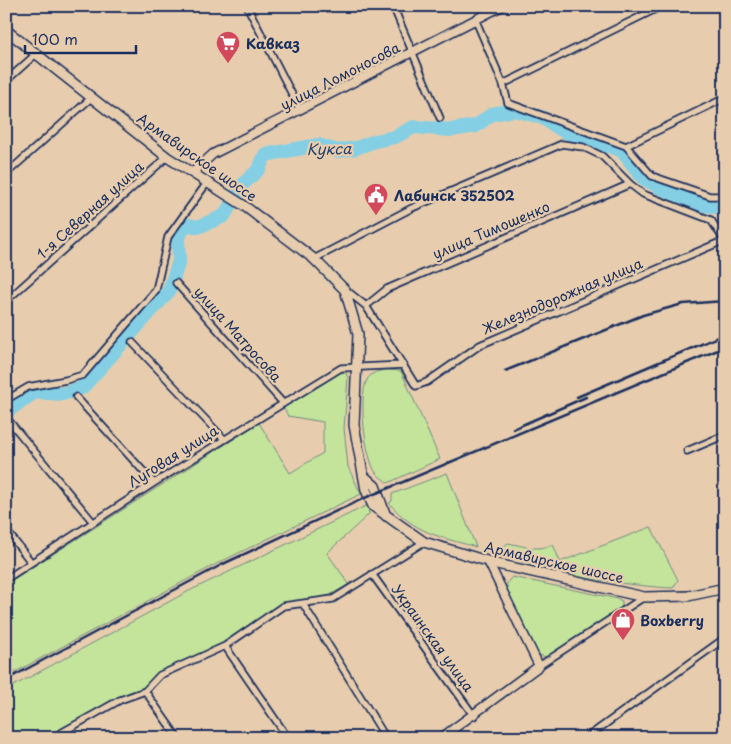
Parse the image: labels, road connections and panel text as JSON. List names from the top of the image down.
{
  "streets": {
    "main road": ["Армавирское шоссе"],
    "street": [
      "улица Ломоносова",
      "1-я Северная улица",
      "улица Тимошенко",
      "Железнодорожная улица",
      "улица Матросова",
      "Луговая улица",
      "Украинская улица"
    ]
  },
  "crossings": [
    ["улица Ломоносова", "Армавирское шоссе"],
    ["Армавирское шоссе", "1-я Северная улица"],
    ["Армавирское шоссе", "улица Тимошенко"],
    ["Армавирское шоссе", "Железнодорожная улица"],
    ["Армавирское шоссе", "Луговая улица"],
    ["улица Матросова", "Луговая улица"]
  ],
  "water": ["Кукса"],
  "places": {
    "supermarket": ["Кавказ"],
    "public building": ["Лабинск 352502"],
    "shop": ["Boxberry"]
  },
  "scale_bar": "100 m"
}
